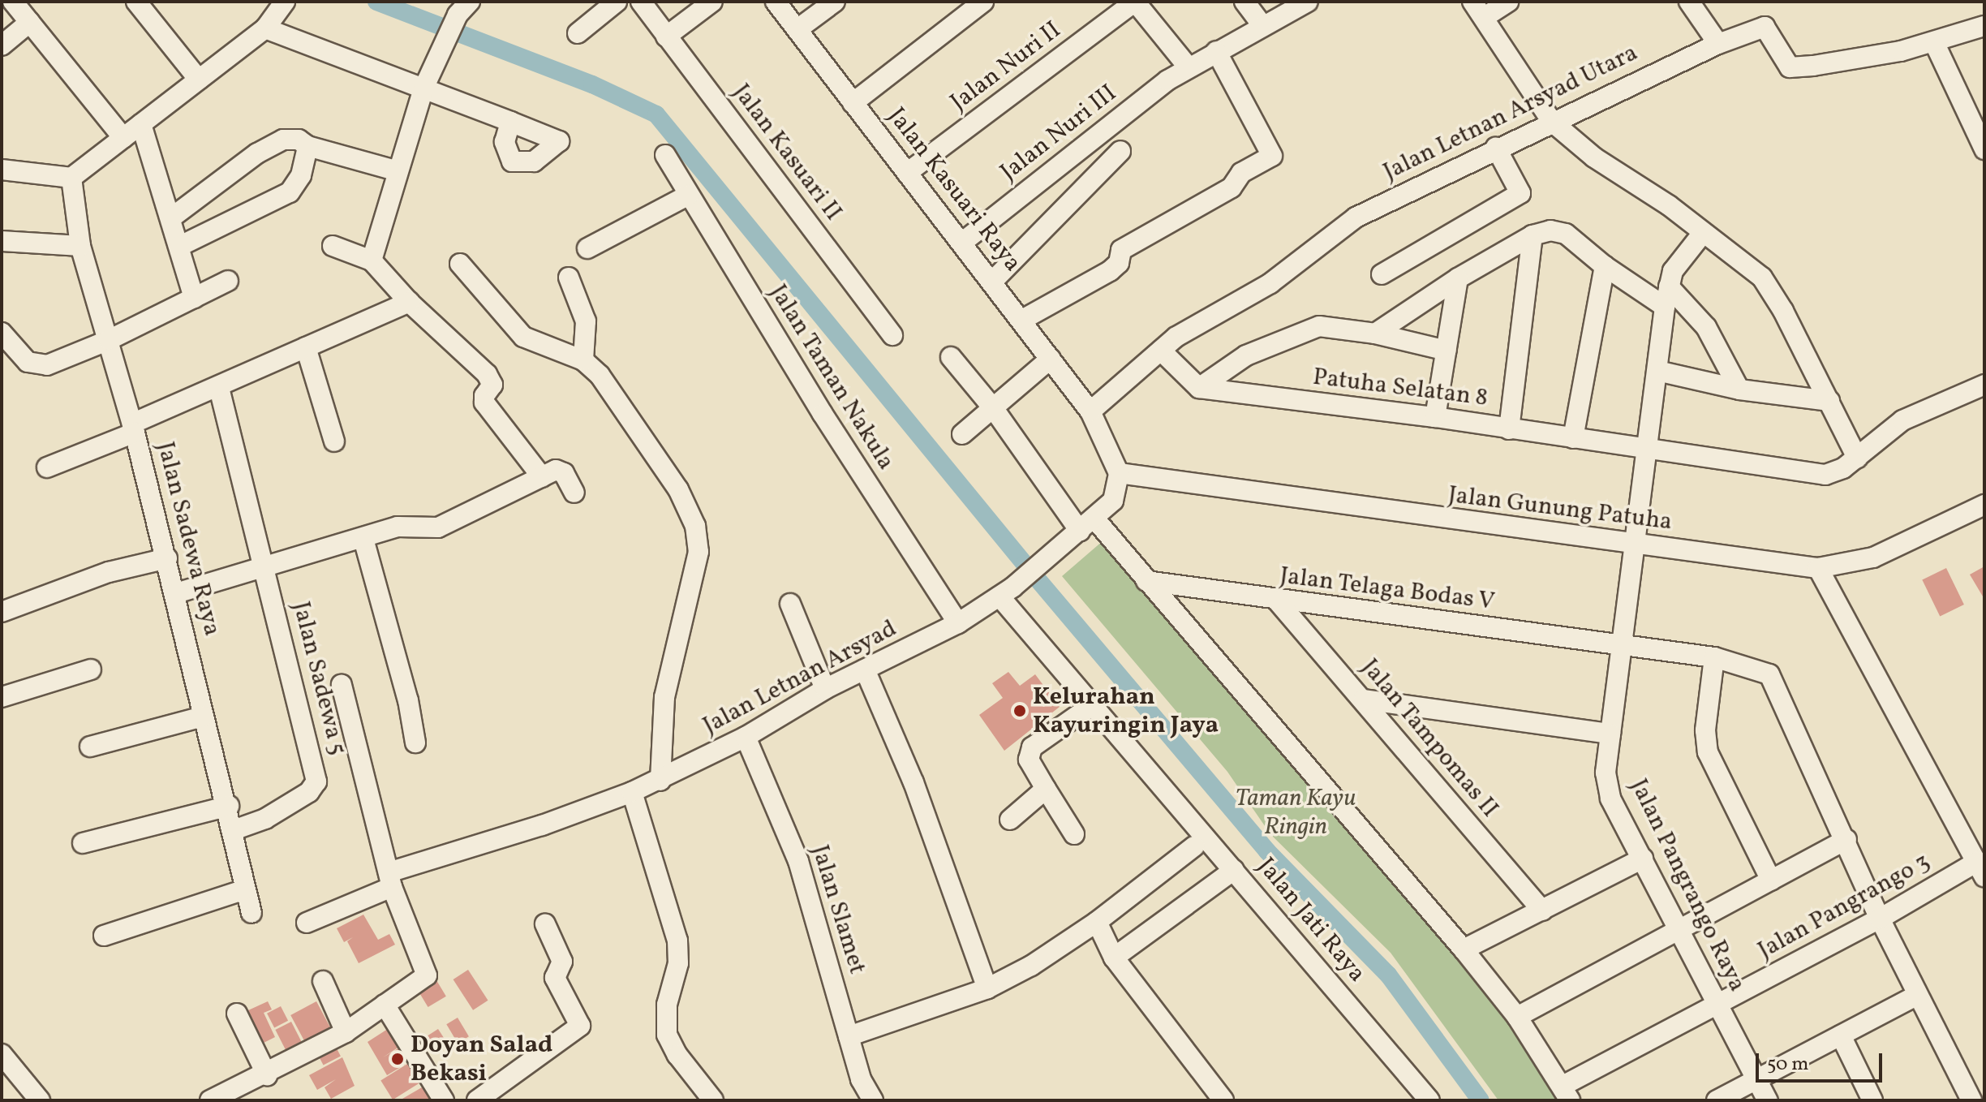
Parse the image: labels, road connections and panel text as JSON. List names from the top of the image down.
{
  "streets": {
    "street": [
      "Jalan Nuri II",
      "Jalan Letnan Arsyad Utara",
      "Jalan Nuri III",
      "Jalan Kasuari II",
      "Jalan Kasuari Raya",
      "Jalan Taman Nakula",
      "Patuha Selatan 8",
      "Jalan Gunung Patuha",
      "Jalan Sadewa Raya",
      "Jalan Telaga Bodas V",
      "Jalan Letnan Arsyad",
      "Jalan Sadewa 5",
      "Jalan Tampomas II",
      "Jalan Pangrango Raya",
      "Jalan Pangrango 3",
      "Jalan Slamet",
      "Jalan Jati Raya"
    ]
  },
  "crossings": [
    ["Jalan Nuri II", "Jalan Kasuari Raya"],
    ["Jalan Letnan Arsyad Utara", "Jalan Kasuari Raya"],
    ["Jalan Nuri III", "Jalan Kasuari Raya"],
    ["Jalan Taman Nakula", "Jalan Letnan Arsyad"],
    ["Patuha Selatan 8", "Jalan Pangrango Raya"],
    ["Jalan Gunung Patuha", "Jalan Letnan Arsyad"],
    ["Jalan Gunung Patuha", "Jalan Pangrango Raya"],
    ["Jalan Sadewa Raya", "Jalan Sadewa 5"],
    ["Jalan Telaga Bodas V", "Jalan Tampomas II"],
    ["Jalan Telaga Bodas V", "Jalan Pangrango Raya"],
    ["Jalan Telaga Bodas V", "Jalan Pangrango 3"],
    ["Jalan Letnan Arsyad", "Jalan Slamet"],
    ["Jalan Letnan Arsyad", "Jalan Jati Raya"],
    ["Jalan Pangrango Raya", "Jalan Pangrango 3"]
  ],
  "parks": ["Taman Kayu Ringin"],
  "places": ["Kelurahan Kayuringin Jaya", "Doyan Salad Bekasi"],
  "scale_bar": "50 m"
}
